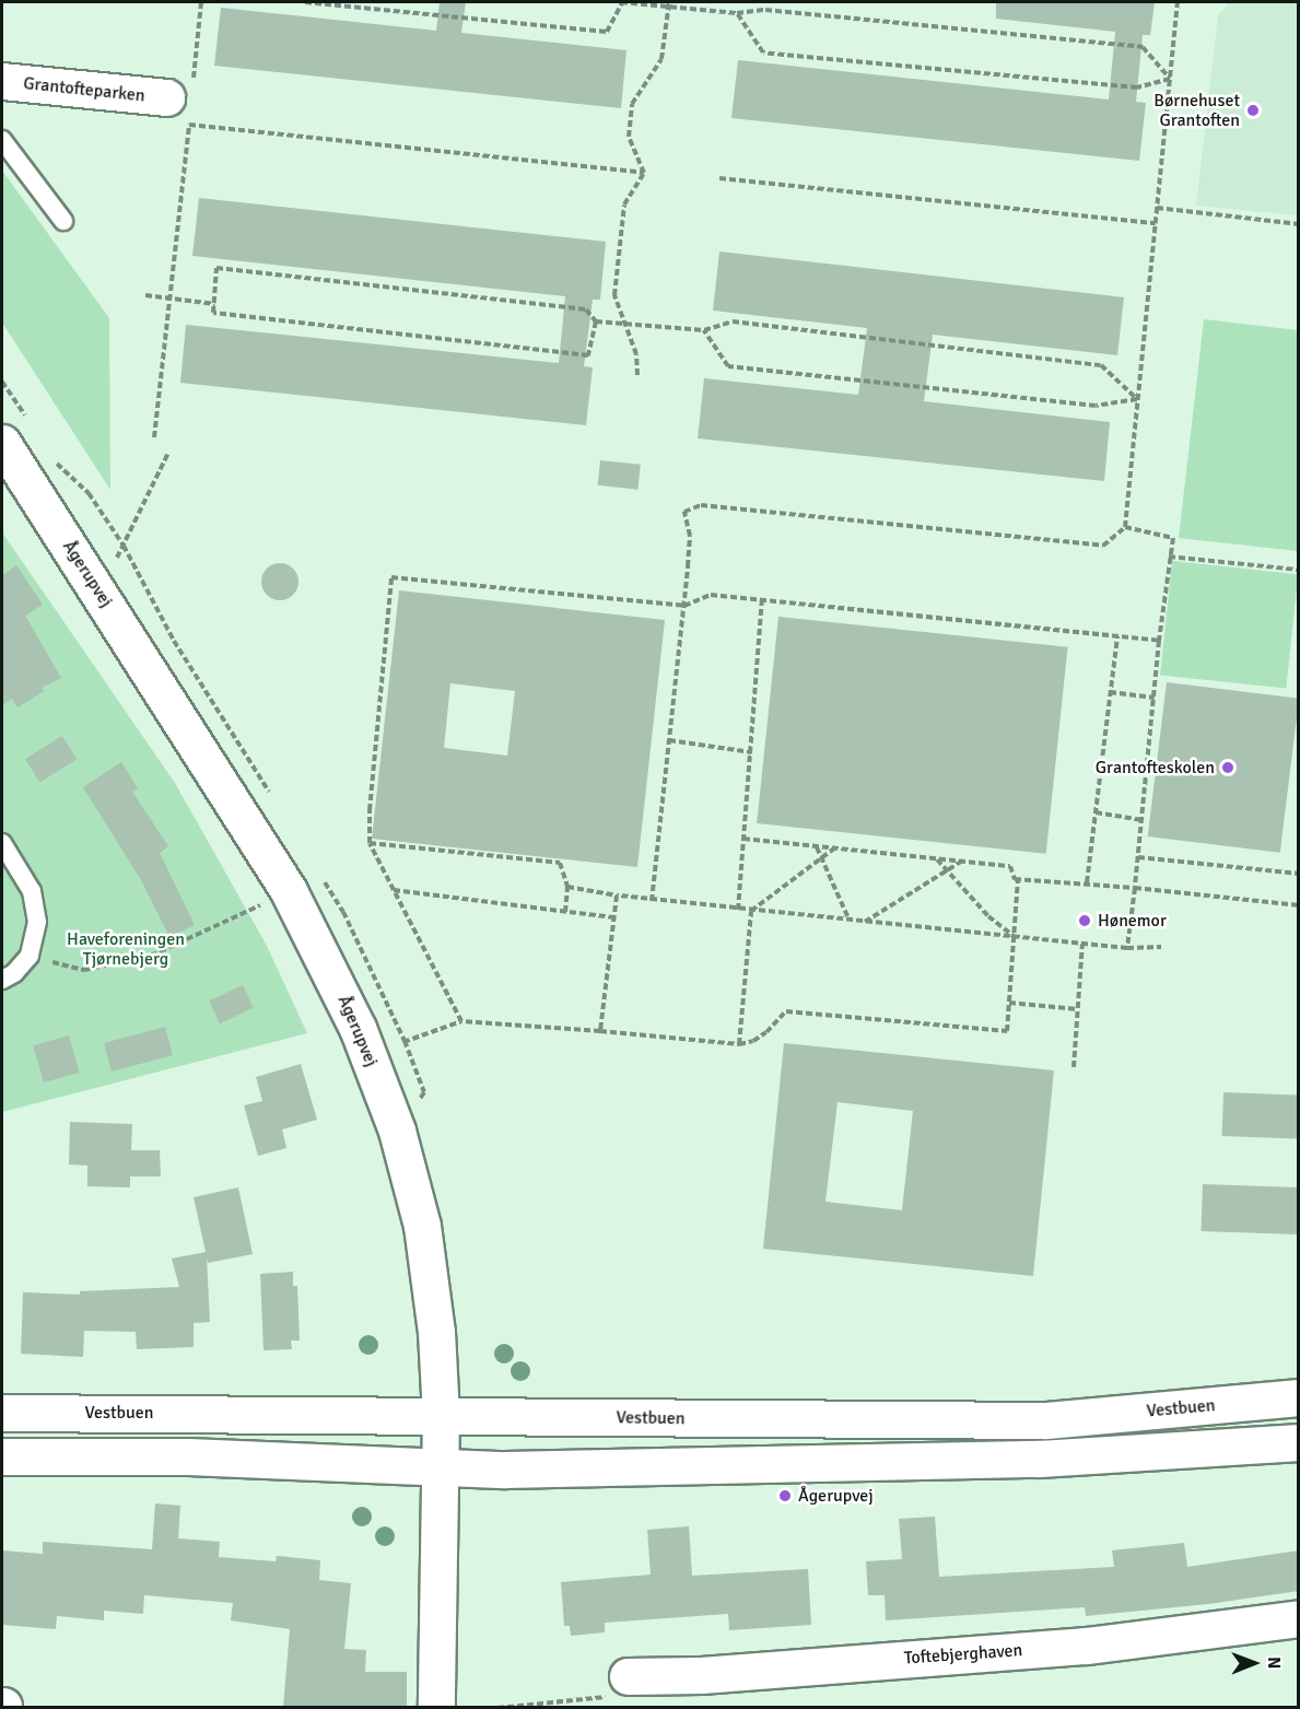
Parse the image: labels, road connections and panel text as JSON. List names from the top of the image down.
{
  "streets": {
    "street": [
      "Grantofteparken",
      "Ågerupvej",
      "Vestbuen",
      "Toftebjerghaven"
    ]
  },
  "crossings": [
    ["Ågerupvej", "Vestbuen"]
  ],
  "parks": ["Haveforeningen Tjørnebjerg"],
  "places": [
    "Børnehuset Grantoften",
    "Grantofteskolen",
    "Hønemor",
    "Ågerupvej"
  ],
  "north": "right"
}
